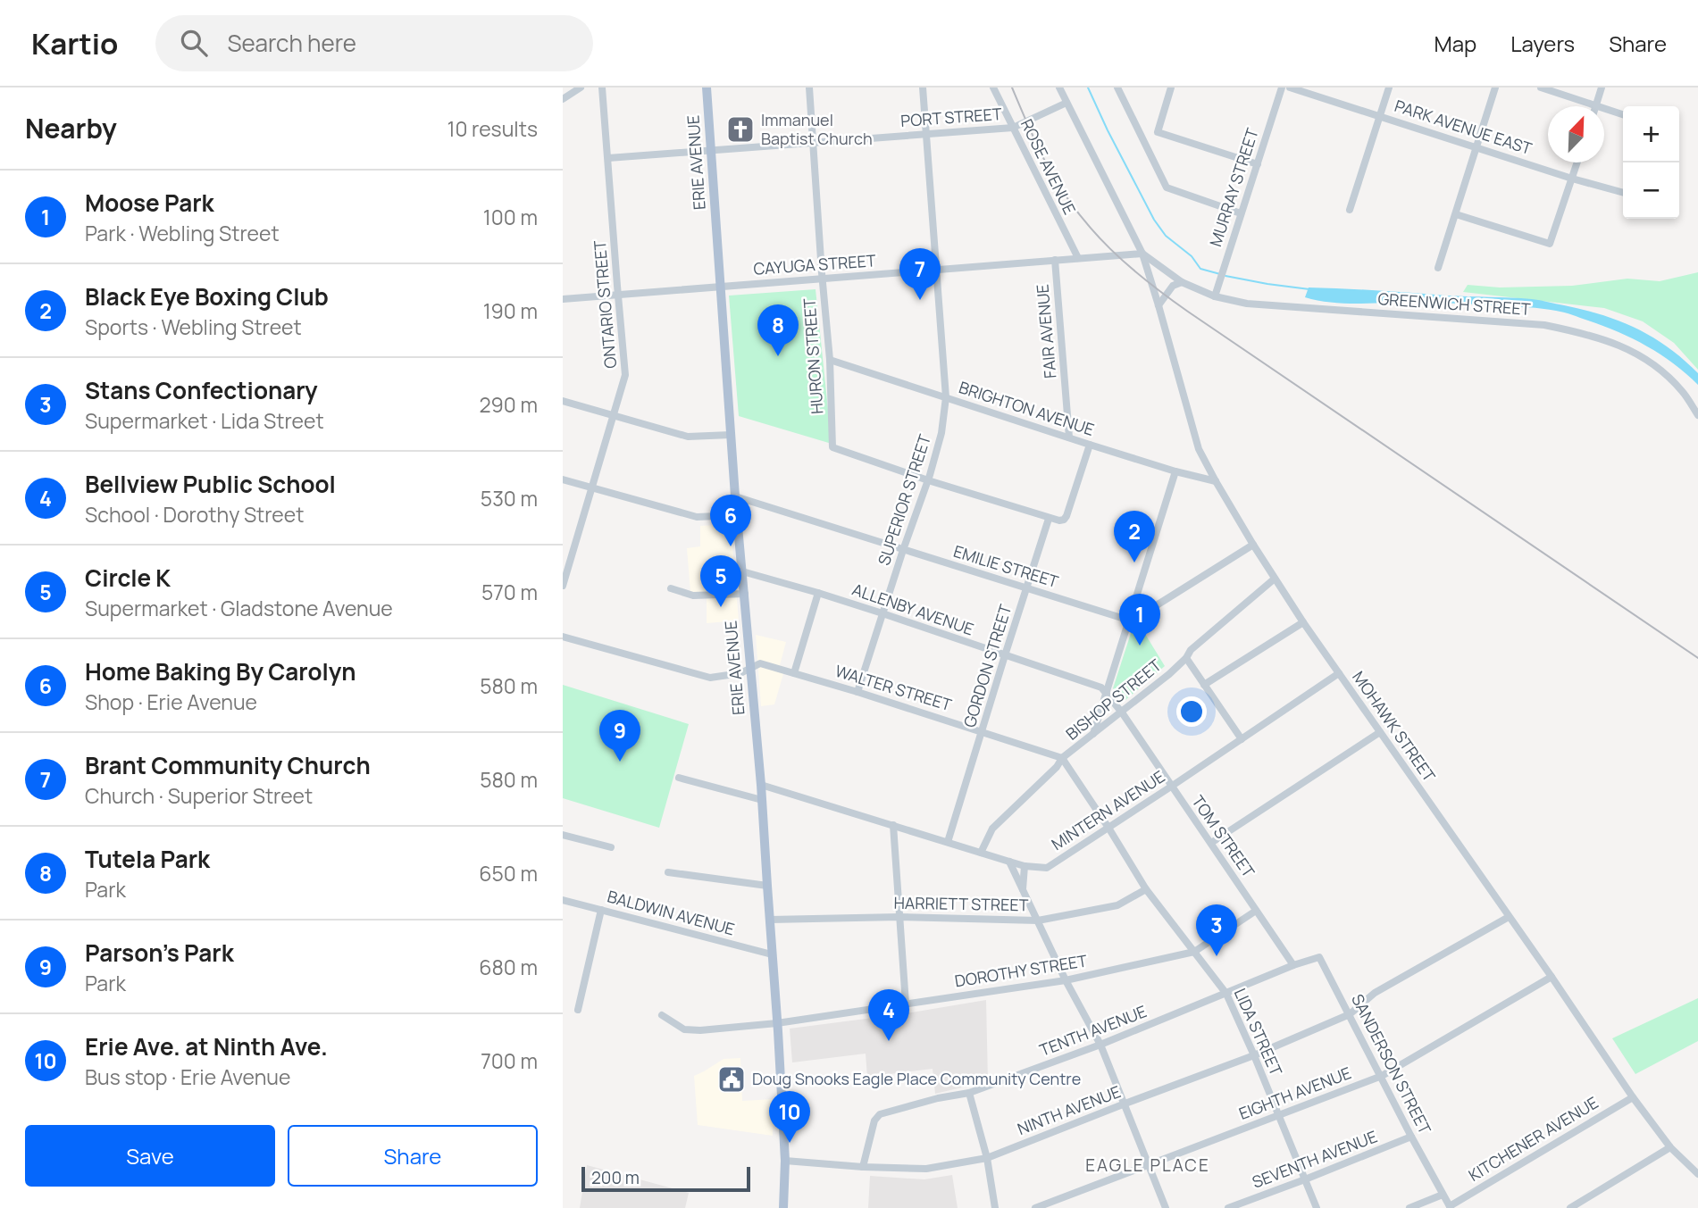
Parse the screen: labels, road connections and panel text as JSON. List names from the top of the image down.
{
  "streets": {
    "main road": ["ERIE AVENUE"],
    "street": [
      "PORT STREET",
      "PARK AVENUE EAST",
      "ROSE AVENUE",
      "MURRAY STREET",
      "CAYUGA STREET",
      "ONTARIO STREET",
      "GREENWICH STREET",
      "FAIR AVENUE",
      "HURON STREET",
      "BRIGHTON AVENUE",
      "SUPERIOR STREET",
      "EMILIE STREET",
      "ALLENBY AVENUE",
      "GORDON STREET",
      "WALTER STREET",
      "BISHOP STREET",
      "MOHAWK STREET",
      "MINTERN AVENUE",
      "TOM STREET",
      "HARRIETT STREET",
      "BALDWIN AVENUE",
      "DOROTHY STREET",
      "TENTH AVENUE",
      "LIDA STREET",
      "SANDERSON STREET",
      "EIGHTH AVENUE",
      "NINTH AVENUE",
      "KITCHENER AVENUE",
      "SEVENTH AVENUE"
    ]
  },
  "crossings": [
    ["PORT STREET", "ERIE AVENUE"],
    ["PORT STREET", "ROSE AVENUE"],
    ["PORT STREET", "ONTARIO STREET"],
    ["PORT STREET", "GREENWICH STREET"],
    ["PORT STREET", "HURON STREET"],
    ["PORT STREET", "SUPERIOR STREET"],
    ["ERIE AVENUE", "CAYUGA STREET"],
    ["ERIE AVENUE", "EMILIE STREET"],
    ["ERIE AVENUE", "ALLENBY AVENUE"],
    ["ERIE AVENUE", "WALTER STREET"],
    ["ERIE AVENUE", "MINTERN AVENUE"],
    ["ERIE AVENUE", "HARRIETT STREET"],
    ["ERIE AVENUE", "BALDWIN AVENUE"],
    ["ERIE AVENUE", "DOROTHY STREET"],
    ["ERIE AVENUE", "NINTH AVENUE"],
    ["ROSE AVENUE", "CAYUGA STREET"],
    ["MURRAY STREET", "GREENWICH STREET"],
    ["CAYUGA STREET", "ONTARIO STREET"],
    ["CAYUGA STREET", "GREENWICH STREET"],
    ["CAYUGA STREET", "FAIR AVENUE"],
    ["CAYUGA STREET", "HURON STREET"],
    ["CAYUGA STREET", "SUPERIOR STREET"],
    ["CAYUGA STREET", "MOHAWK STREET"],
    ["GREENWICH STREET", "MOHAWK STREET"],
    ["FAIR AVENUE", "BRIGHTON AVENUE"],
    ["HURON STREET", "BRIGHTON AVENUE"],
    ["HURON STREET", "SUPERIOR STREET"],
    ["BRIGHTON AVENUE", "SUPERIOR STREET"],
    ["BRIGHTON AVENUE", "MOHAWK STREET"],
    ["SUPERIOR STREET", "EMILIE STREET"],
    ["SUPERIOR STREET", "ALLENBY AVENUE"],
    ["SUPERIOR STREET", "WALTER STREET"],
    ["EMILIE STREET", "GORDON STREET"],
    ["ALLENBY AVENUE", "GORDON STREET"],
    ["ALLENBY AVENUE", "TOM STREET"],
    ["GORDON STREET", "WALTER STREET"],
    ["GORDON STREET", "MINTERN AVENUE"],
    ["WALTER STREET", "BISHOP STREET"],
    ["WALTER STREET", "LIDA STREET"],
    ["BISHOP STREET", "MOHAWK STREET"],
    ["BISHOP STREET", "MINTERN AVENUE"],
    ["BISHOP STREET", "TOM STREET"],
    ["BISHOP STREET", "LIDA STREET"],
    ["MOHAWK STREET", "MINTERN AVENUE"],
    ["MOHAWK STREET", "EIGHTH AVENUE"],
    ["MOHAWK STREET", "NINTH AVENUE"],
    ["MOHAWK STREET", "KITCHENER AVENUE"],
    ["MINTERN AVENUE", "TOM STREET"],
    ["MINTERN AVENUE", "LIDA STREET"],
    ["TOM STREET", "DOROTHY STREET"],
    ["TOM STREET", "TENTH AVENUE"],
    ["TOM STREET", "SANDERSON STREET"],
    ["HARRIETT STREET", "LIDA STREET"],
    ["DOROTHY STREET", "LIDA STREET"],
    ["TENTH AVENUE", "LIDA STREET"],
    ["TENTH AVENUE", "SANDERSON STREET"],
    ["TENTH AVENUE", "NINTH AVENUE"],
    ["LIDA STREET", "EIGHTH AVENUE"],
    ["LIDA STREET", "NINTH AVENUE"],
    ["LIDA STREET", "SEVENTH AVENUE"],
    ["SANDERSON STREET", "EIGHTH AVENUE"],
    ["SANDERSON STREET", "NINTH AVENUE"],
    ["SANDERSON STREET", "KITCHENER AVENUE"],
    ["SANDERSON STREET", "SEVENTH AVENUE"]
  ],
  "districts": ["EAGLE PLACE"],
  "places": {
    "church": ["Immanuel Baptist Church"],
    "public building": ["Doug Snooks Eagle Place Community Centre"]
  },
  "scale_bar": "200 m",
  "north": "top right",
  "page": {
    "header": "Kartio",
    "search": "Search here",
    "nav": ["Map", "Layers", "Share"],
    "heading": ["Nearby", "10 results"],
    "map_buttons": ["+", "−"],
    "list": [
      {
        "mark": "1",
        "name": "Moose Park",
        "note": "Park · Webling Street",
        "value": "100 m"
      },
      {
        "mark": "2",
        "name": "Black Eye Boxing Club",
        "note": "Sports · Webling Street",
        "value": "190 m"
      },
      {
        "mark": "3",
        "name": "Stans Confectionary",
        "note": "Supermarket · Lida Street",
        "value": "290 m"
      },
      {
        "mark": "4",
        "name": "Bellview Public School",
        "note": "School · Dorothy Street",
        "value": "530 m"
      },
      {
        "mark": "5",
        "name": "Circle K",
        "note": "Supermarket · Gladstone Avenue",
        "value": "570 m"
      },
      {
        "mark": "6",
        "name": "Home Baking By Carolyn",
        "note": "Shop · Erie Avenue",
        "value": "580 m"
      },
      {
        "mark": "7",
        "name": "Brant Community Church",
        "note": "Church · Superior Street",
        "value": "580 m"
      },
      {
        "mark": "8",
        "name": "Tutela Park",
        "note": "Park",
        "value": "650 m"
      },
      {
        "mark": "9",
        "name": "Parson's Park",
        "note": "Park",
        "value": "680 m"
      },
      {
        "mark": "10",
        "name": "Erie Ave. at Ninth Ave.",
        "note": "Bus stop · Erie Avenue",
        "value": "700 m"
      }
    ],
    "pins": [
      "7",
      "8",
      "6",
      "2",
      "5",
      "1",
      "9",
      "3",
      "4",
      "10"
    ],
    "buttons": ["Save", "Share"],
    "scale": "200 m"
  }
}
